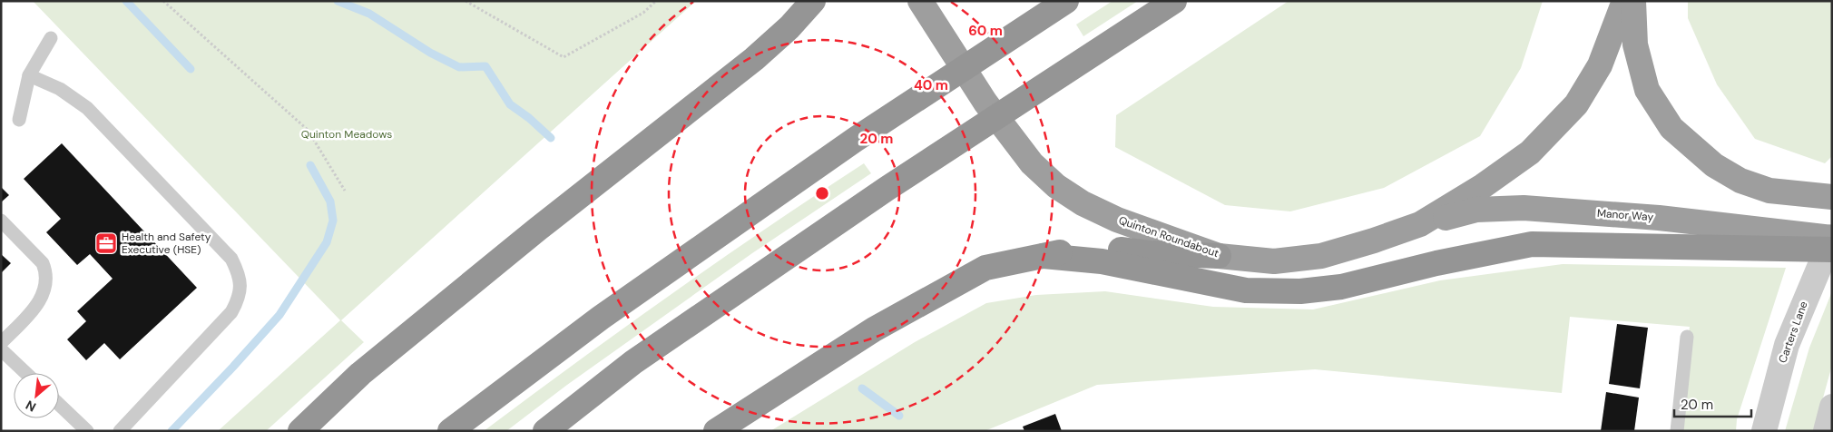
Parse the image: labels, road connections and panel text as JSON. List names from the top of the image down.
{
  "streets": {
    "highway": ["Manor Way", "Quinton Roundabout"],
    "street": ["Carters Lane"]
  },
  "crossings": [
    ["Manor Way", "Quinton Roundabout"],
    ["Manor Way", "Carters Lane"]
  ],
  "parks": ["Quinton Meadows"],
  "places": {
    "office": ["Health and Safety Executive (HSE)"]
  },
  "scale_bar": "20 m",
  "north": "bottom left",
  "rings": ["60 m", "40 m", "20 m"]
}
